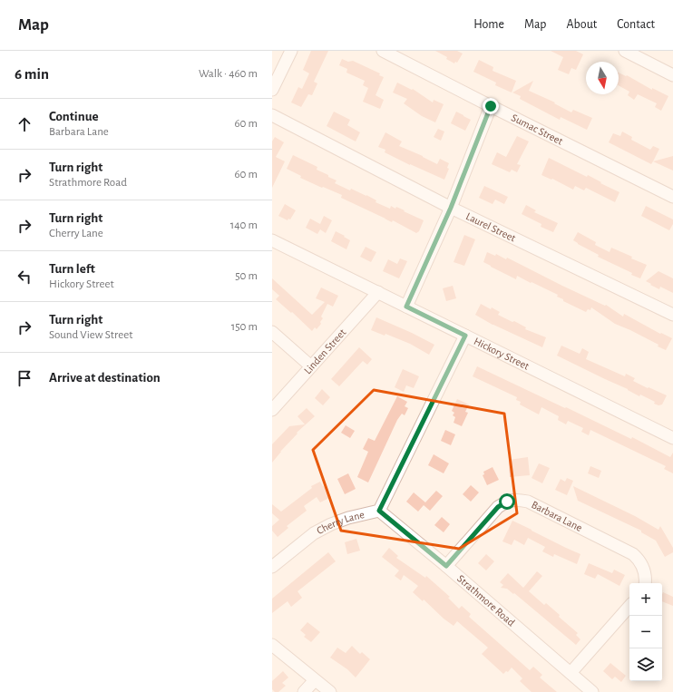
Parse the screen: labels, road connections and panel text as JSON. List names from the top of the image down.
{
  "streets": {
    "street": [
      "Sumac Street",
      "Laurel Street",
      "Linden Street",
      "Hickory Street",
      "Barbara Lane",
      "Cherry Lane",
      "Strathmore Road"
    ]
  },
  "crossings": [
    ["Linden Street", "Hickory Street"],
    ["Hickory Street", "Cherry Lane"],
    ["Barbara Lane", "Strathmore Road"],
    ["Cherry Lane", "Strathmore Road"]
  ],
  "north": "bottom",
  "page": {
    "header": "Map",
    "nav": [
      "Home",
      "Map",
      "About",
      "Contact"
    ],
    "heading": ["6 min", "Walk · 460 m"],
    "list": [
      ["Continue", "Barbara Lane", "60 m"],
      ["Turn right", "Strathmore Road", "60 m"],
      ["Turn right", "Cherry Lane", "140 m"],
      ["Turn left", "Hickory Street", "50 m"],
      ["Turn right", "Sound View Street", "150 m"],
      "Arrive at destination"
    ],
    "map_buttons": ["+", "−"]
  }
}
